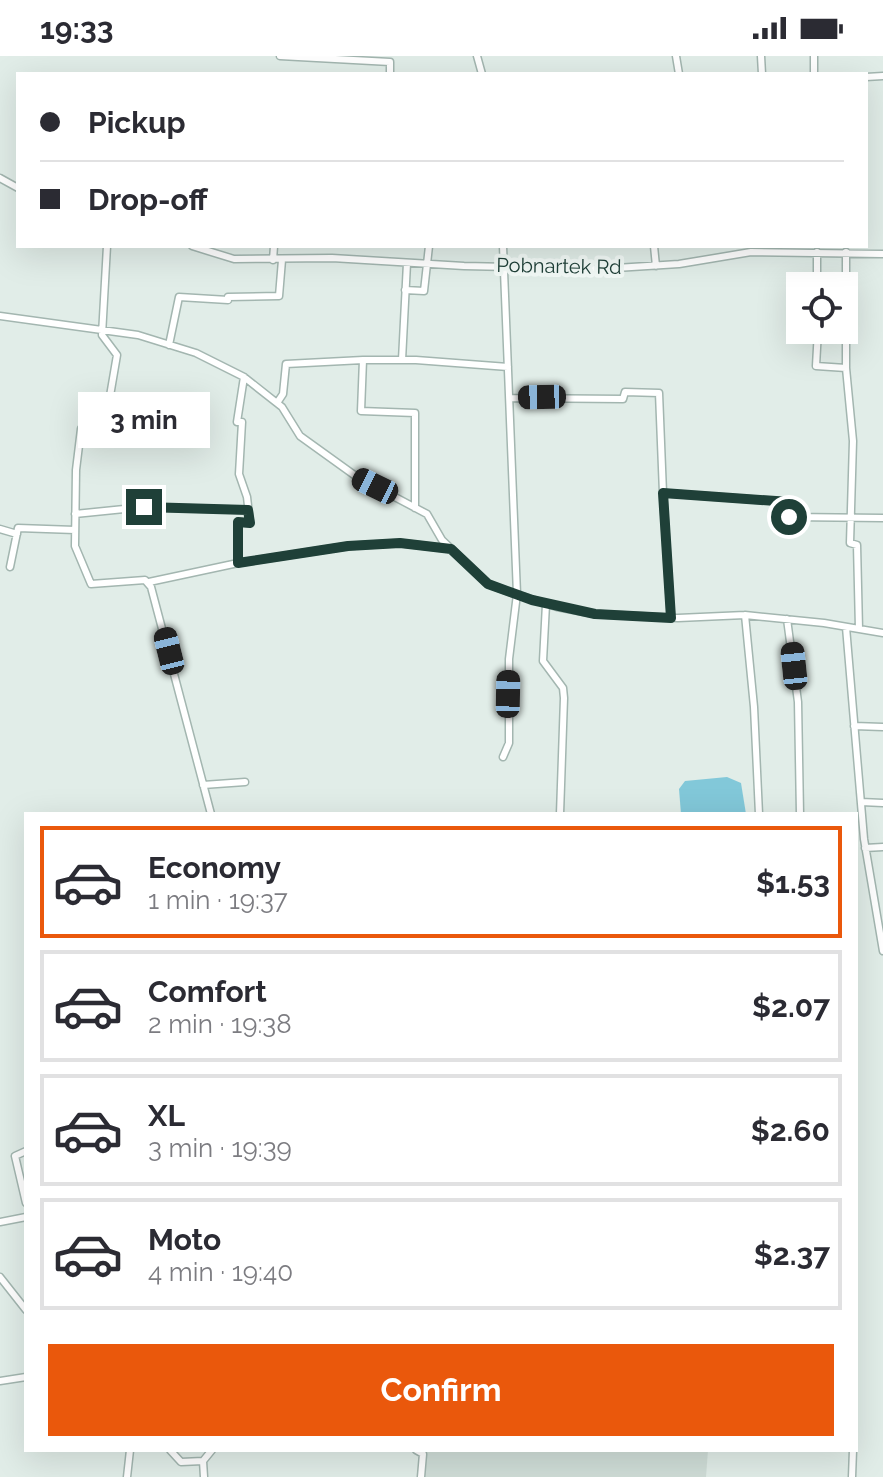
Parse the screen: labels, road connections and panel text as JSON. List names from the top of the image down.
{
  "streets": {
    "street": ["Pobnartek Rd"]
  },
  "page": {
    "status": "19:33",
    "banner": ["Pickup", "Drop-off"],
    "bubble": "3 min",
    "list": [
      {
        "name": "Economy",
        "note": "1 min · 19:37",
        "value": "$1.53"
      },
      {
        "name": "Comfort",
        "note": "2 min · 19:38",
        "value": "$2.07"
      },
      {
        "name": "XL",
        "note": "3 min · 19:39",
        "value": "$2.60"
      },
      {
        "name": "Moto",
        "note": "4 min · 19:40",
        "value": "$2.37"
      }
    ],
    "buttons": "Confirm"
  }
}
